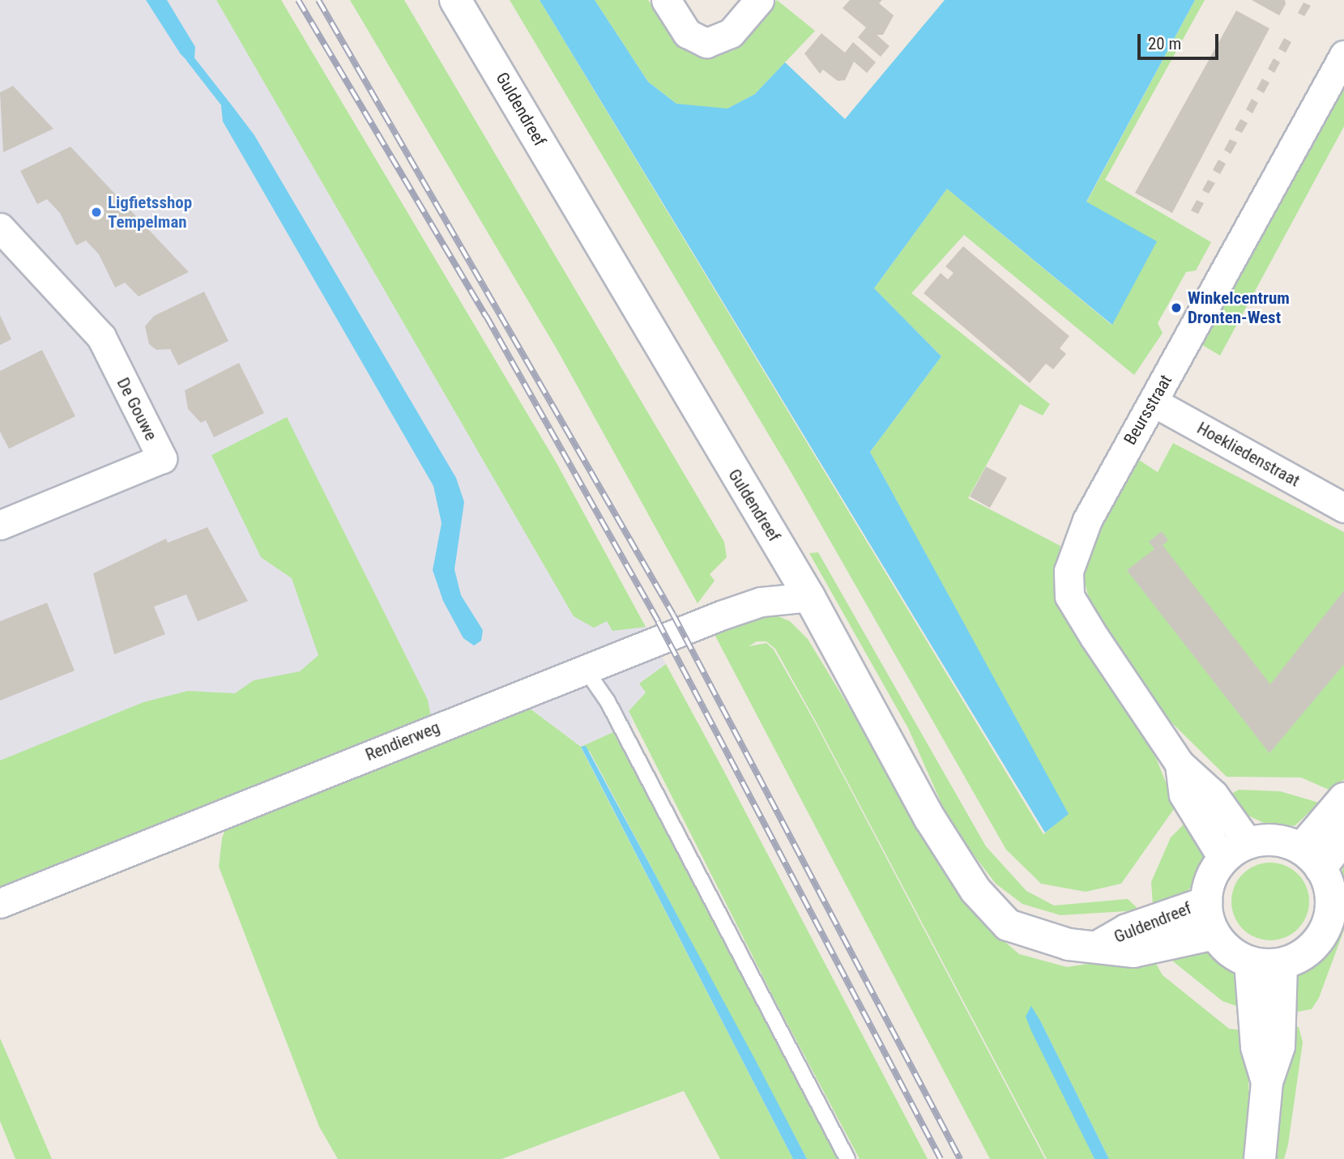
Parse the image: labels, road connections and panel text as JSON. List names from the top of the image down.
{
  "streets": {
    "street": [
      "Guldendreef",
      "De Gouwe",
      "Beursstraat",
      "Hoekliedenstraat",
      "Rendierweg"
    ]
  },
  "crossings": [
    ["Guldendreef", "Beursstraat"],
    ["Guldendreef", "Rendierweg"],
    ["Beursstraat", "Hoekliedenstraat"]
  ],
  "places": ["Ligfietsshop Tempelman", "Winkelcentrum Dronten-West"],
  "scale_bar": "20 m"
}
